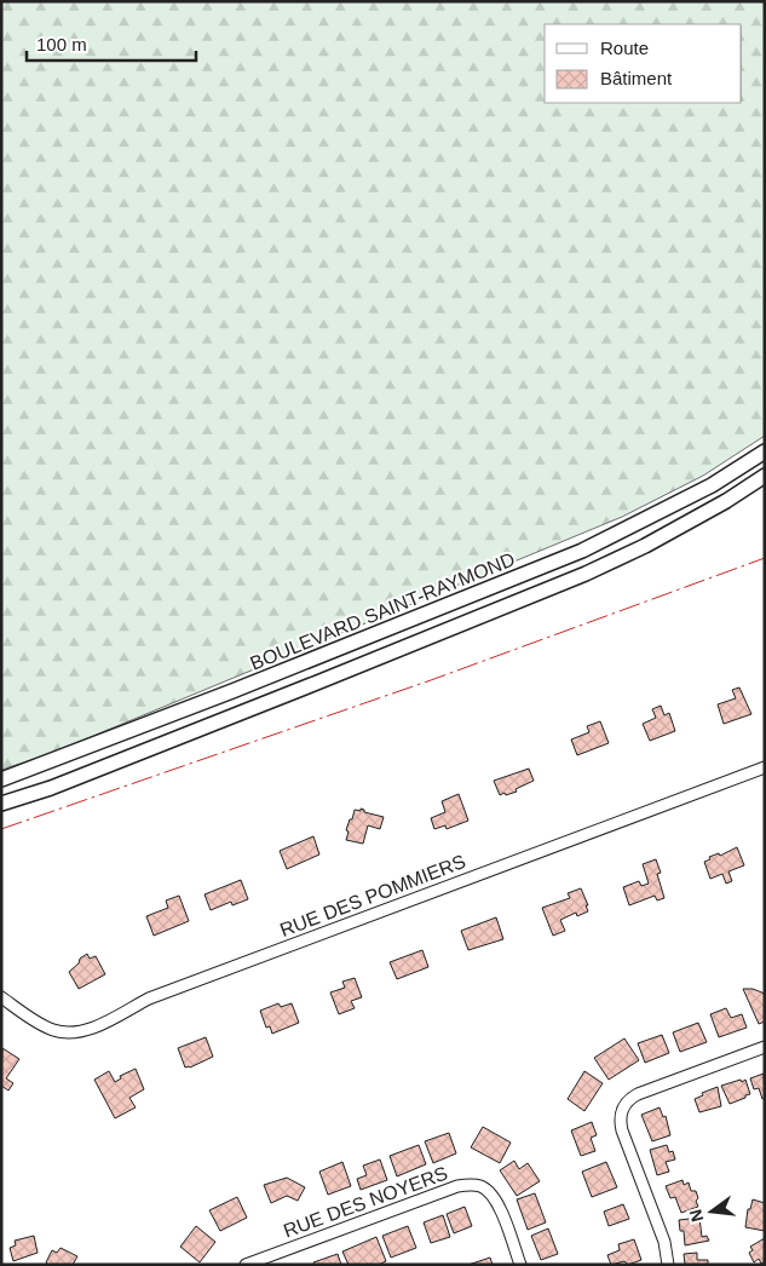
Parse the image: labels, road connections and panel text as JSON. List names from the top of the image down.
{
  "streets": {
    "main road": ["BOULEVARD SAINT-RAYMOND"],
    "street": ["RUE DES POMMIERS", "RUE DES NOYERS"]
  },
  "legend": ["Route", "Bâtiment"],
  "scale_bar": "100 m",
  "north": "left"
}
